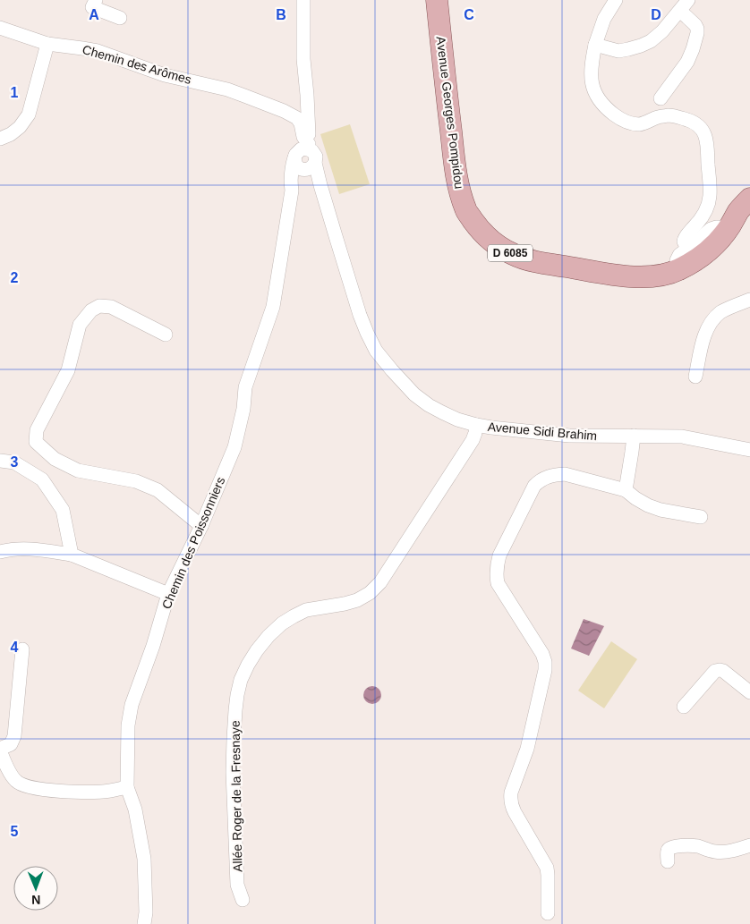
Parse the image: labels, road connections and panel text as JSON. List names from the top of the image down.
{
  "streets": {
    "main road": ["Avenue Georges Pompidou", "D 6085"],
    "street": [
      "Chemin des Arômes",
      "Avenue Sidi Brahim",
      "Chemin des Poissonniers",
      "Allée Roger de la Fresnaye"
    ]
  },
  "crossings": [
    ["Avenue Sidi Brahim", "Chemin des Poissonniers"],
    ["Avenue Sidi Brahim", "Allée Roger de la Fresnaye"]
  ],
  "north": "bottom",
  "grid": {
    "columns": [
      "A",
      "B",
      "C",
      "D"
    ],
    "rows": [
      "1",
      "2",
      "3",
      "4",
      "5"
    ]
  }
}
